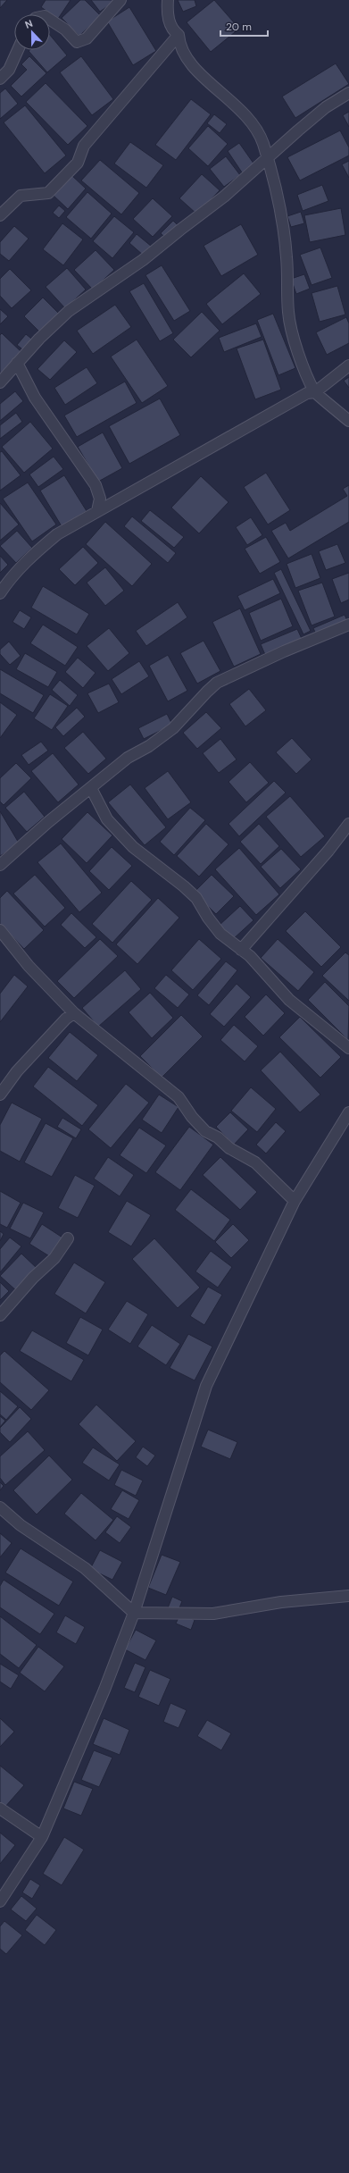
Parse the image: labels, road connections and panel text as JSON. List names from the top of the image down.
{
  "scale_bar": "20 m",
  "north": "top"
}
